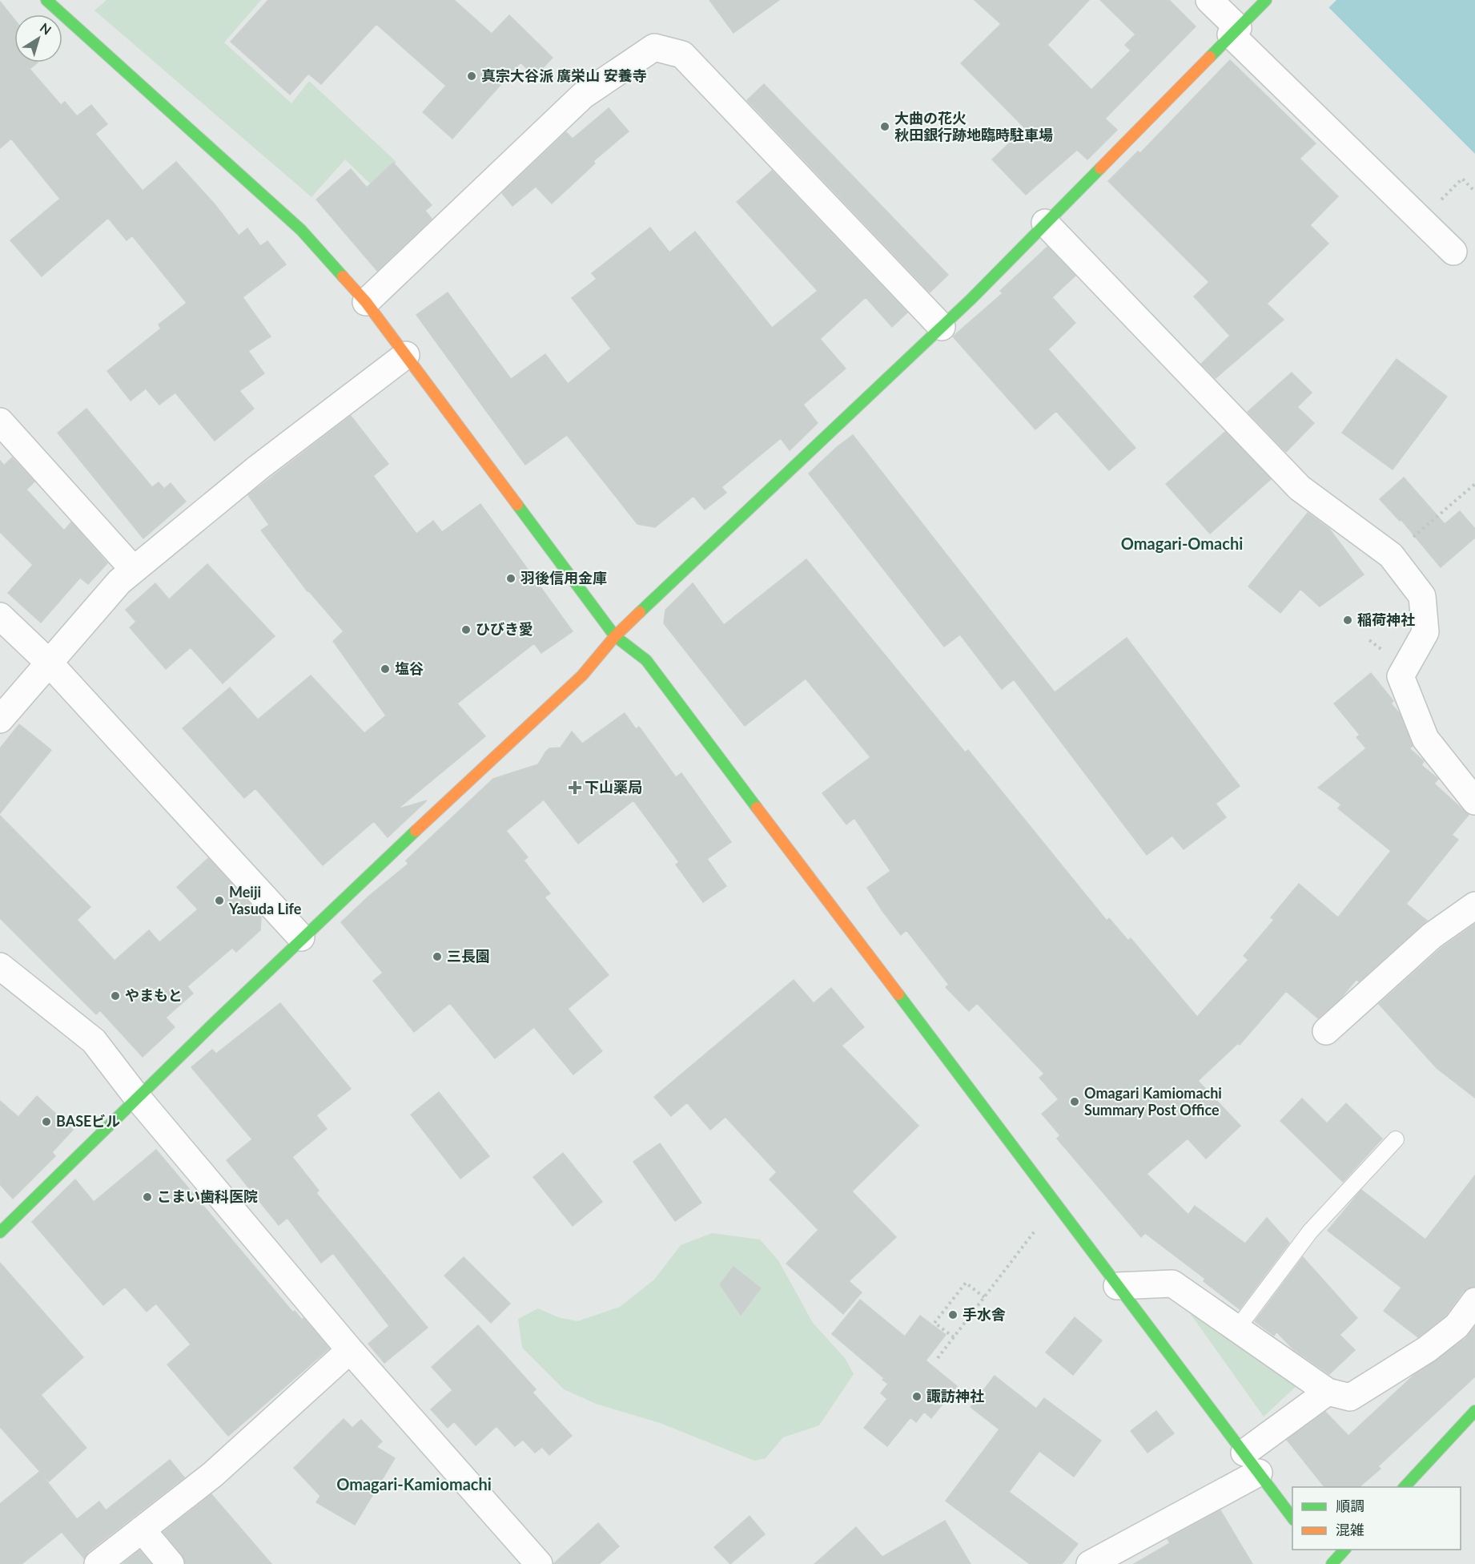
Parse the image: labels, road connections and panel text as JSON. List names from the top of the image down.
{
  "districts": ["Omagari-Omachi", "Omagari-Kamiomachi"],
  "places": {
    "other": [
      "真宗大谷派 廣栄山 安養寺",
      "大曲の花火 秋田銀行跡地臨時駐車場",
      "羽後信用金庫",
      "稲荷神社",
      "ひびき愛",
      "塩谷",
      "Meiji Yasuda Life",
      "三長園",
      "やまもと",
      "Omagari Kamiomachi Summary Post Office",
      "BASEビル",
      "こまい歯科医院",
      "手水舎",
      "諏訪神社"
    ],
    "health": ["下山薬局"]
  },
  "legend": ["順調", "混雑"],
  "north": "top right"
}
